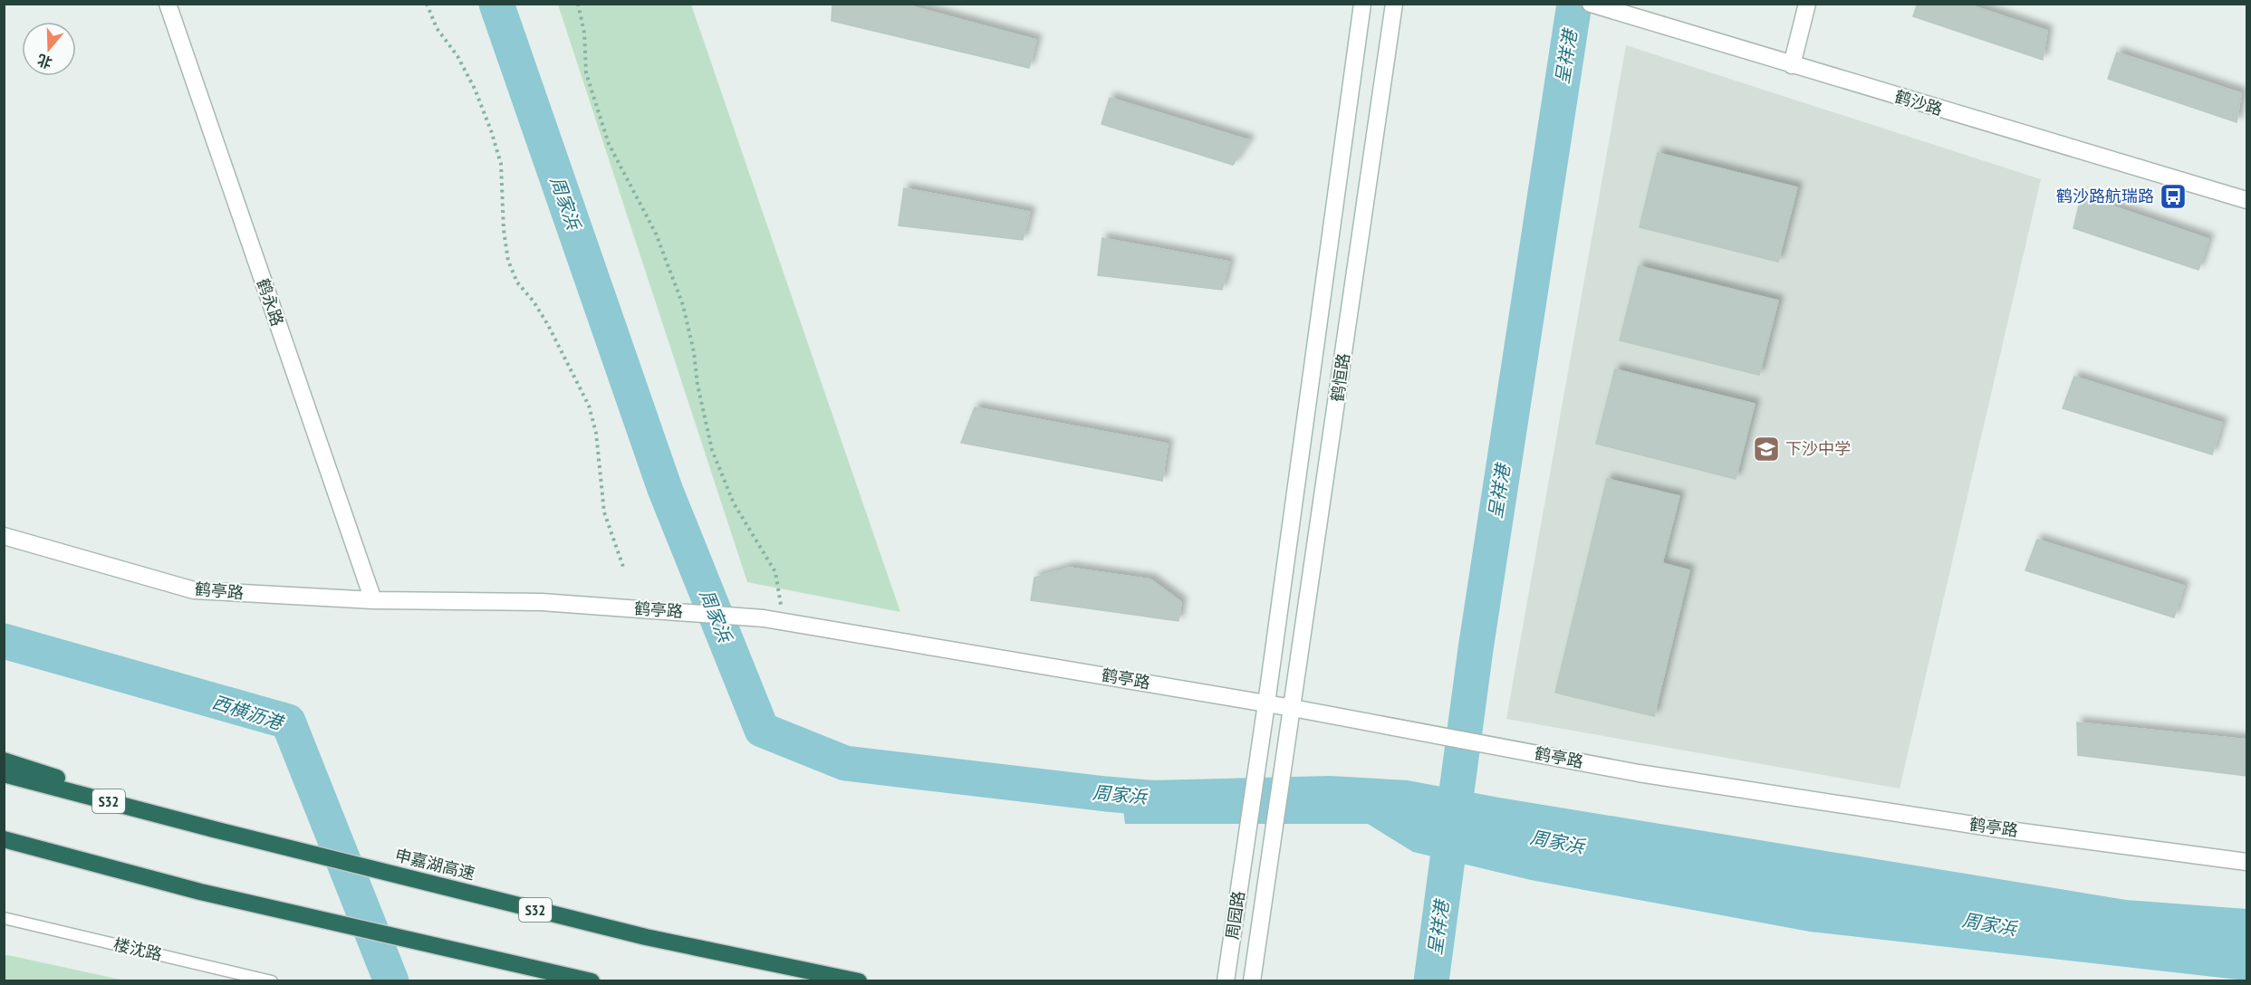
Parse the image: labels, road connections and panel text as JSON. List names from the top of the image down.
{
  "streets": {
    "highway": ["S32", "申嘉湖高速"],
    "street": [
      "鹤沙路",
      "鹤永路",
      "鹤恒路",
      "鹤亭路",
      "周园路"
    ],
    "lane": ["楼沈路"]
  },
  "crossings": [
    ["鹤永路", "鹤亭路"],
    ["鹤恒路", "鹤亭路"],
    ["鹤恒路", "周园路"]
  ],
  "water": ["呈祥港", "周家浜", "西横沥港"],
  "places": {
    "bus stop": ["鹤沙路航瑞路"],
    "school or university": ["下沙中学"]
  },
  "north": "bottom"
}
